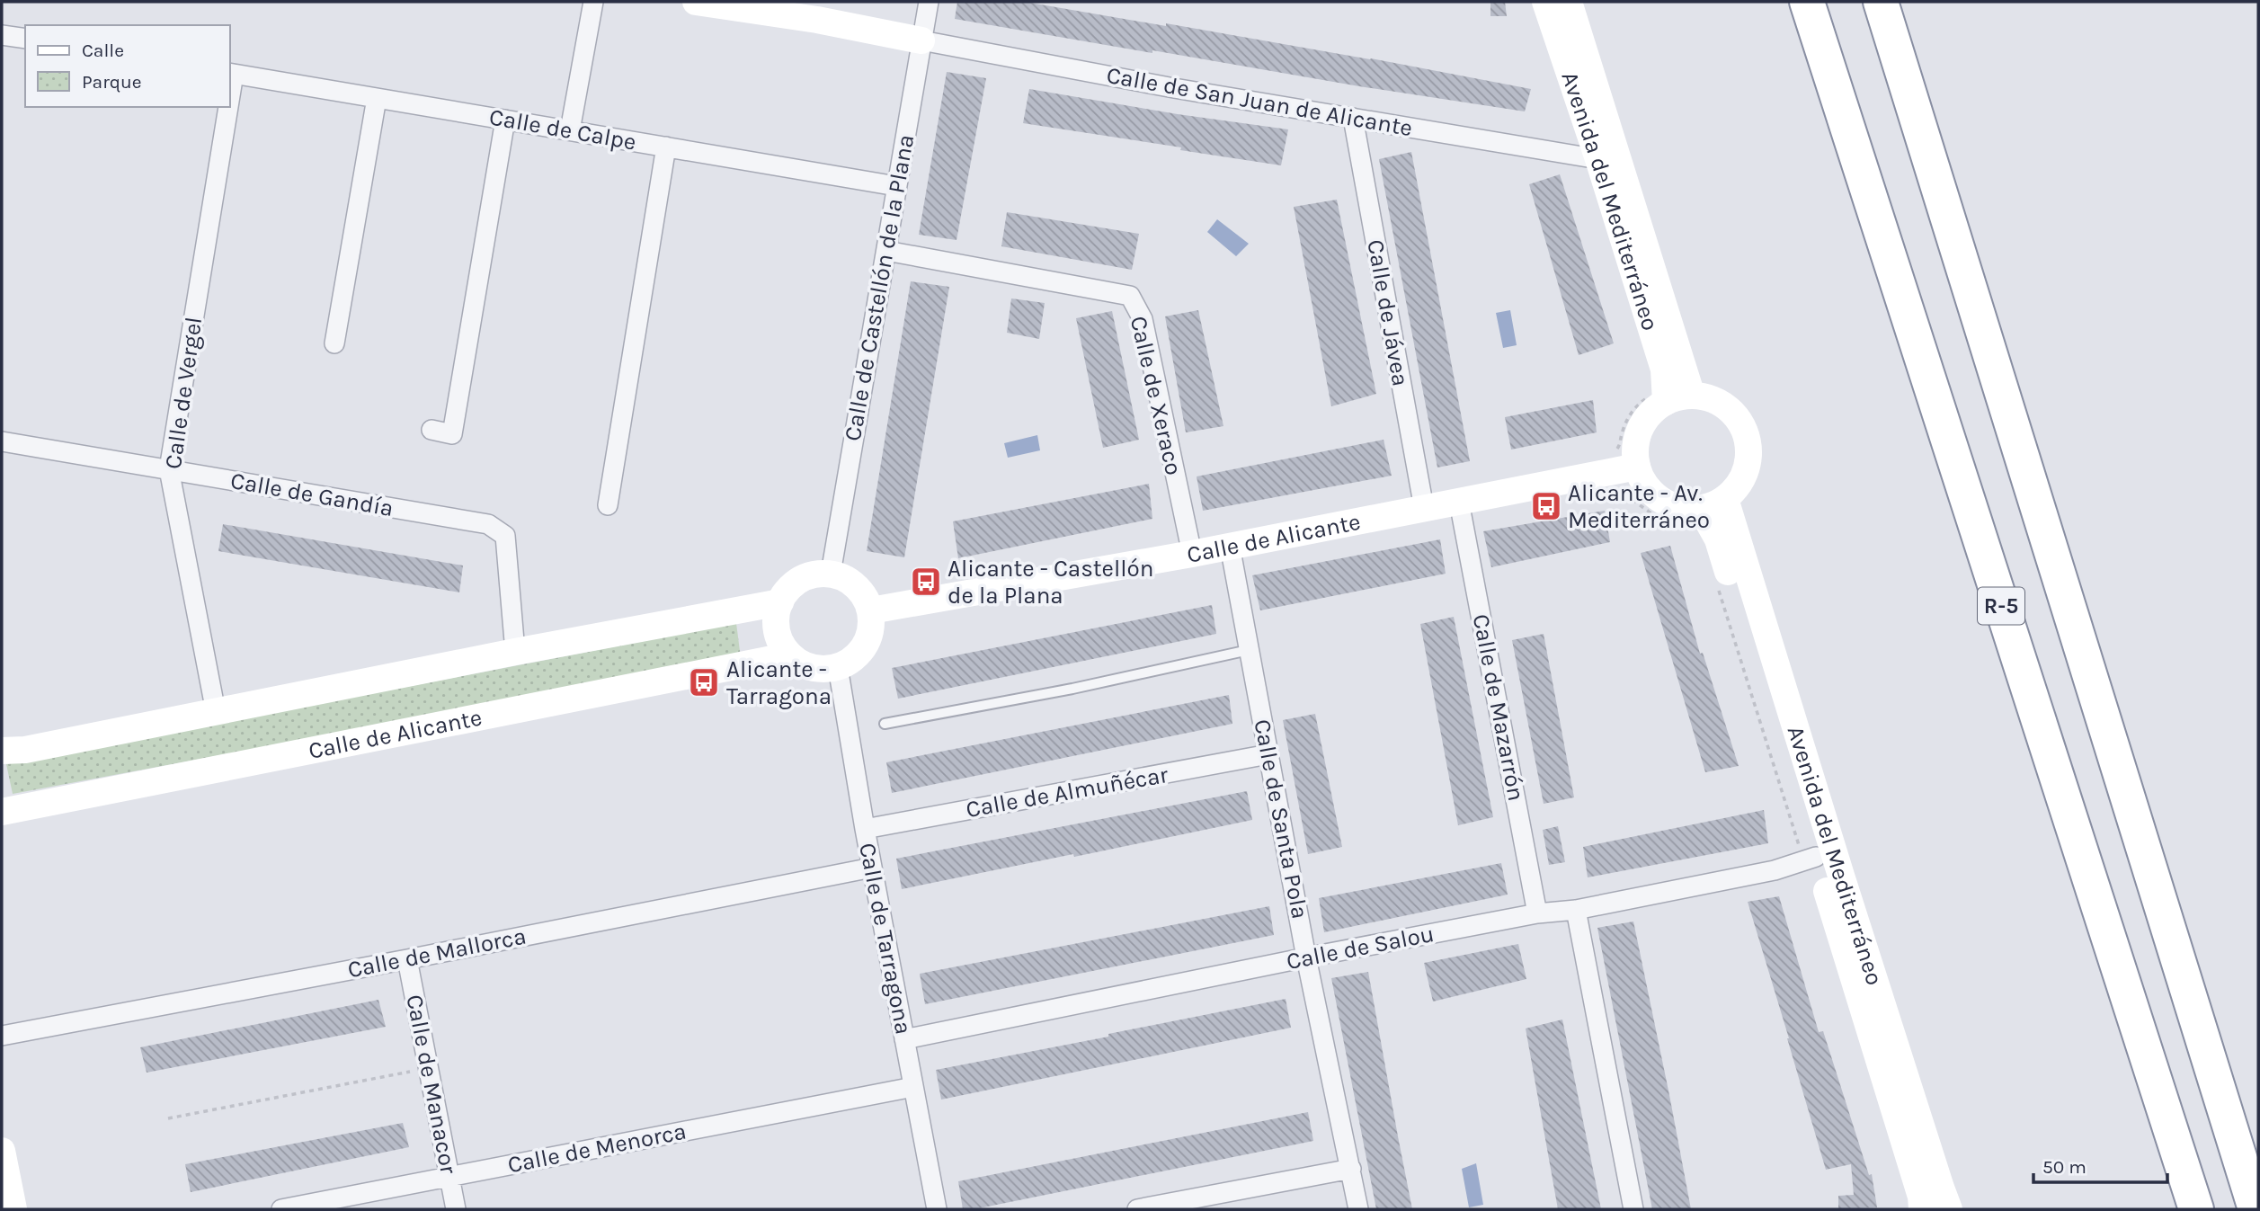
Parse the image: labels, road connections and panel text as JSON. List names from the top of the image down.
{
  "streets": {
    "highway": ["R-5"],
    "street": [
      "Calle de San Juan de Alicante",
      "Calle de Calpe",
      "Avenida del Mediterráneo",
      "Calle de Castellón de la Plana",
      "Calle de Jávea",
      "Calle de Vergel",
      "Calle de Xeraco",
      "Calle de Gandía",
      "Calle de Alicante",
      "Calle de Mazarrón",
      "Calle de Almuñécar",
      "Calle de Santa Pola",
      "Calle de Tarragona",
      "Calle de Salou",
      "Calle de Mallorca",
      "Calle de Manacor",
      "Calle de Menorca"
    ]
  },
  "crossings": [
    ["Calle de San Juan de Alicante", "Avenida del Mediterráneo"],
    ["Calle de San Juan de Alicante", "Calle de Castellón de la Plana"],
    ["Calle de San Juan de Alicante", "Calle de Jávea"],
    ["Calle de Calpe", "Calle de Castellón de la Plana"],
    ["Avenida del Mediterráneo", "Calle de Alicante"],
    ["Avenida del Mediterráneo", "Calle de Salou"],
    ["Calle de Castellón de la Plana", "Calle de Xeraco"],
    ["Calle de Castellón de la Plana", "Calle de Alicante"],
    ["Calle de Castellón de la Plana", "Calle de Tarragona"],
    ["Calle de Jávea", "Calle de Alicante"],
    ["Calle de Vergel", "Calle de Gandía"],
    ["Calle de Xeraco", "Calle de Alicante"],
    ["Calle de Alicante", "Calle de Mazarrón"],
    ["Calle de Alicante", "Calle de Santa Pola"],
    ["Calle de Alicante", "Calle de Tarragona"],
    ["Calle de Mazarrón", "Calle de Salou"],
    ["Calle de Almuñécar", "Calle de Santa Pola"],
    ["Calle de Almuñécar", "Calle de Tarragona"],
    ["Calle de Santa Pola", "Calle de Salou"],
    ["Calle de Tarragona", "Calle de Salou"],
    ["Calle de Tarragona", "Calle de Mallorca"],
    ["Calle de Tarragona", "Calle de Menorca"],
    ["Calle de Mallorca", "Calle de Manacor"],
    ["Calle de Manacor", "Calle de Menorca"]
  ],
  "places": {
    "bus stop": ["Alicante - Av. Mediterráneo", "Alicante - Castellón de la Plana", "Alicante - Tarragona"]
  },
  "legend": ["Calle", "Parque"],
  "scale_bar": "50 m"
}
